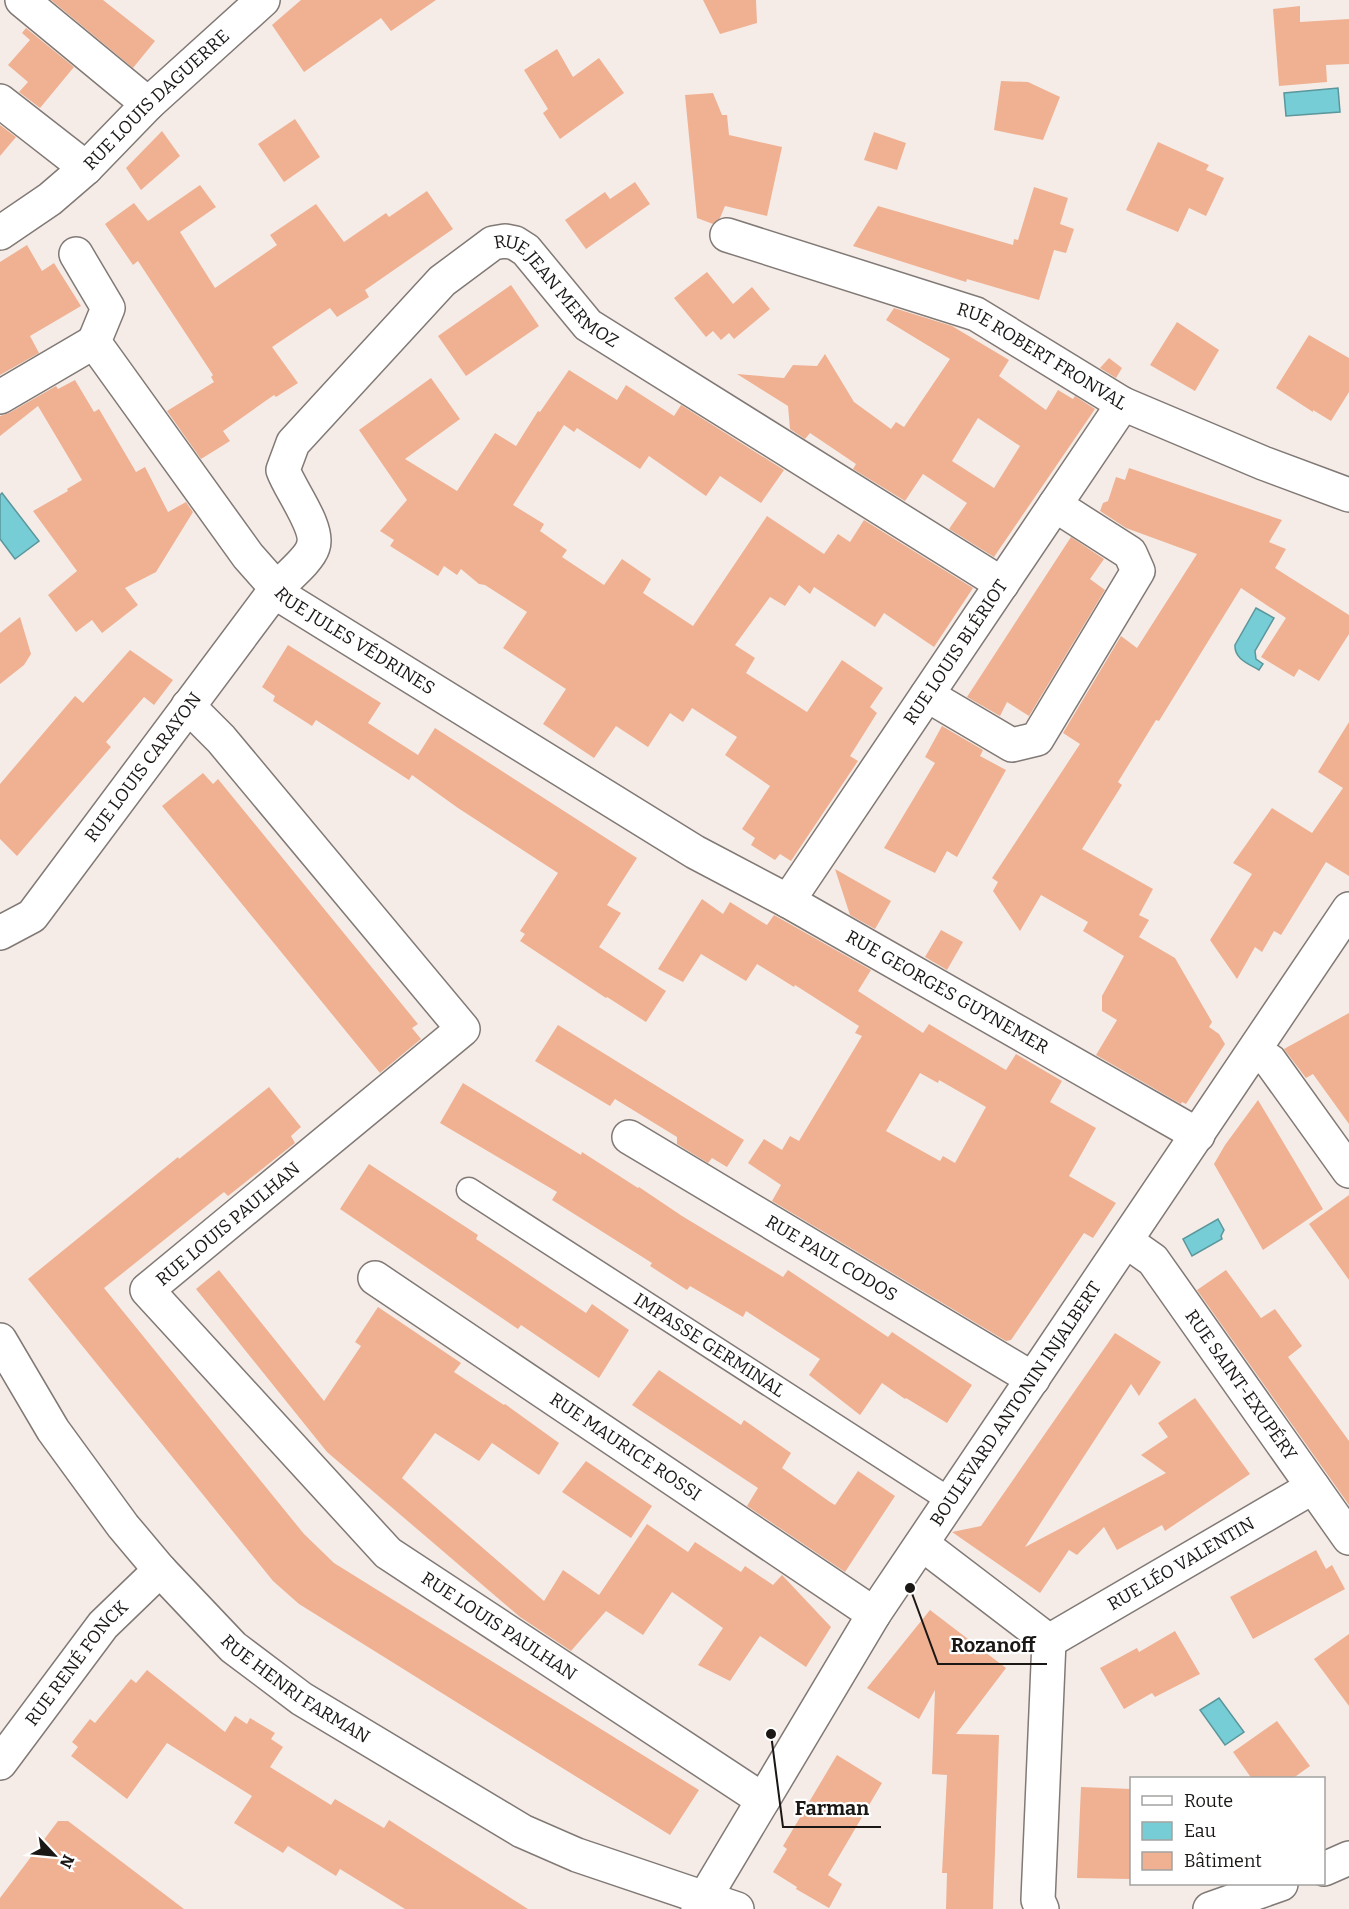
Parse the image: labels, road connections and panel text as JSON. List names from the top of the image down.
{
  "streets": {
    "street": [
      "RUE LOUIS DAGUERRE",
      "RUE JEAN MERMOZ",
      "RUE ROBERT FRONVAL",
      "RUE JULES VÉDRINES",
      "RUE LOUIS BLÉRIOT",
      "RUE LOUIS CARAYON",
      "RUE GEORGES GUYNEMER",
      "RUE LOUIS PAULHAN",
      "RUE PAUL CODOS",
      "IMPASSE GERMINAL",
      "RUE SAINT-EXUPÉRY",
      "BOULEVARD ANTONIN INJALBERT",
      "RUE MAURICE ROSSI",
      "RUE LÉO VALENTIN",
      "RUE RENÉ FONCK",
      "RUE HENRI FARMAN"
    ]
  },
  "crossings": [
    ["RUE JEAN MERMOZ", "RUE JULES VÉDRINES"],
    ["RUE JEAN MERMOZ", "RUE LOUIS BLÉRIOT"],
    ["RUE JEAN MERMOZ", "RUE LOUIS CARAYON"],
    ["RUE ROBERT FRONVAL", "RUE LOUIS BLÉRIOT"],
    ["RUE JULES VÉDRINES", "RUE LOUIS CARAYON"],
    ["RUE JULES VÉDRINES", "RUE GEORGES GUYNEMER"],
    ["RUE LOUIS BLÉRIOT", "RUE GEORGES GUYNEMER"],
    ["RUE LOUIS CARAYON", "RUE LOUIS PAULHAN"],
    ["RUE GEORGES GUYNEMER", "BOULEVARD ANTONIN INJALBERT"],
    ["RUE LOUIS PAULHAN", "BOULEVARD ANTONIN INJALBERT"],
    ["RUE PAUL CODOS", "BOULEVARD ANTONIN INJALBERT"],
    ["IMPASSE GERMINAL", "BOULEVARD ANTONIN INJALBERT"],
    ["RUE SAINT-EXUPÉRY", "BOULEVARD ANTONIN INJALBERT"],
    ["RUE SAINT-EXUPÉRY", "RUE LÉO VALENTIN"],
    ["BOULEVARD ANTONIN INJALBERT", "RUE MAURICE ROSSI"],
    ["BOULEVARD ANTONIN INJALBERT", "RUE HENRI FARMAN"],
    ["RUE RENÉ FONCK", "RUE HENRI FARMAN"]
  ],
  "places": ["Rozanoff", "Farman"],
  "legend": ["Route", "Eau", "Bâtiment"],
  "north": "bottom right"
}
